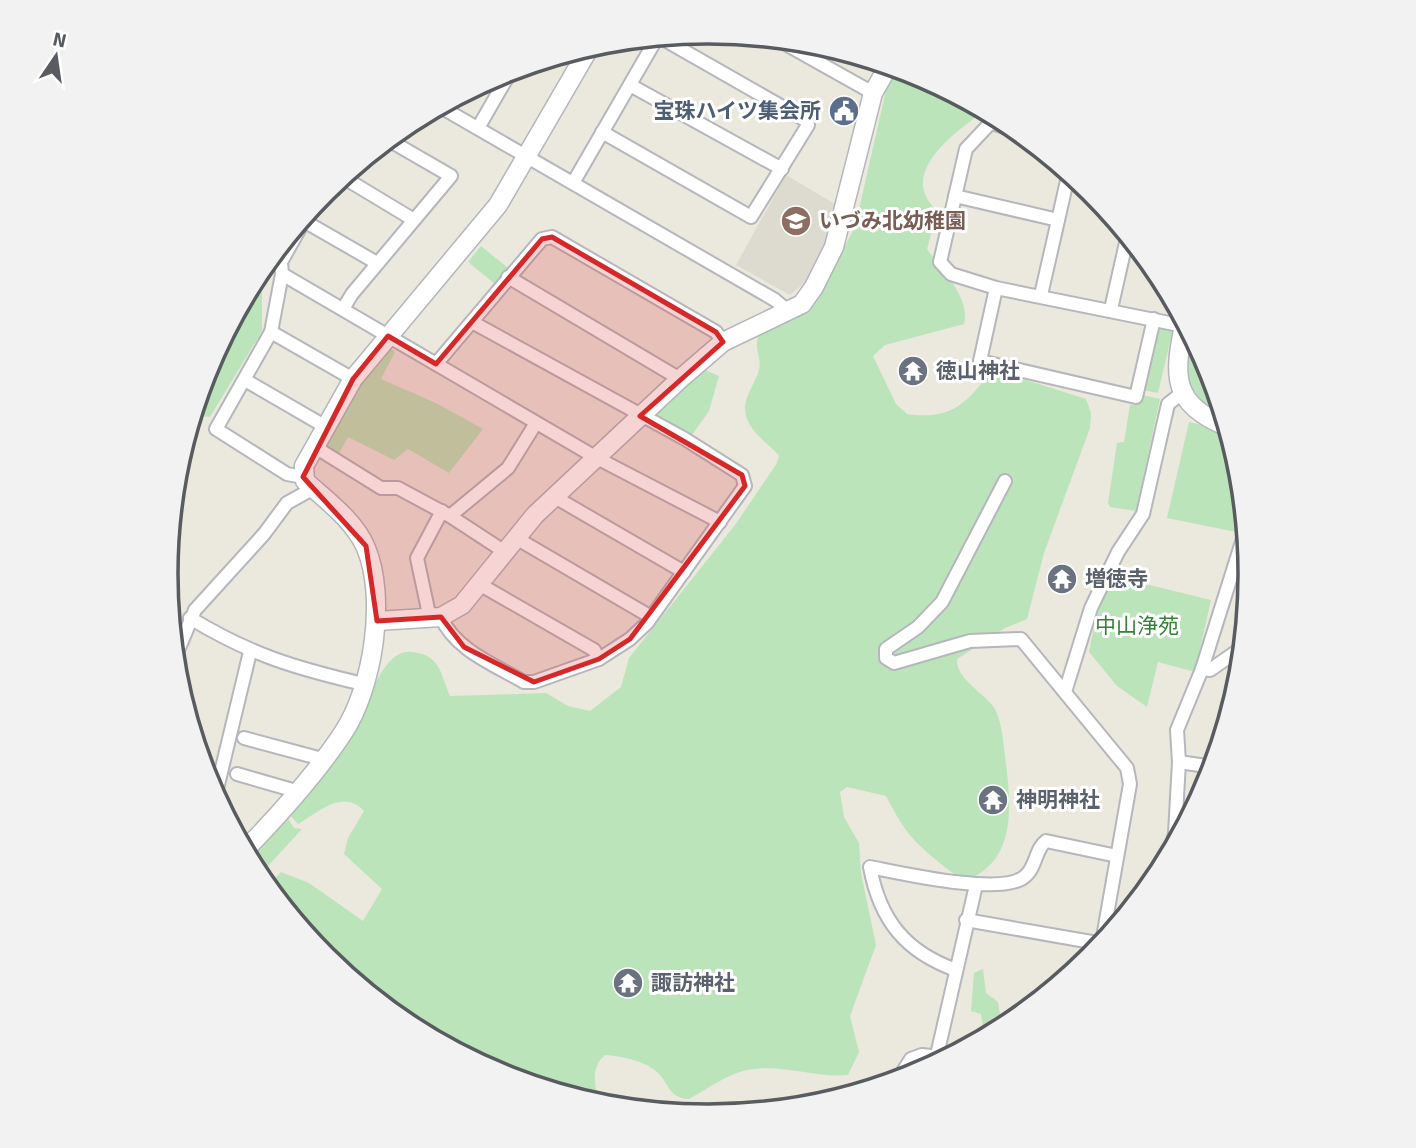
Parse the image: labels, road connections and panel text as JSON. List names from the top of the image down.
{
  "parks": ["中山浄苑"],
  "places": {
    "public building": ["宝珠ハイツ集会所"],
    "school or university": ["いづみ北幼稚園"],
    "temple": [
      "徳山神社",
      "増徳寺",
      "神明神社",
      "諏訪神社"
    ]
  },
  "north": "top"
}
